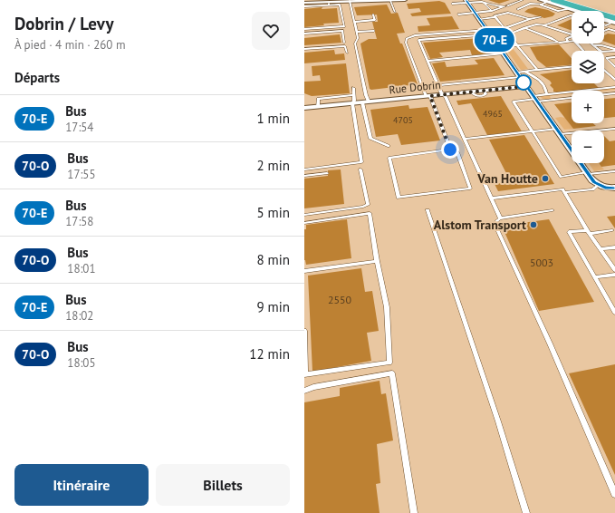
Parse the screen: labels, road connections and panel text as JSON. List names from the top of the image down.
{
  "streets": {
    "street": ["Rue Dobrin"]
  },
  "places": ["Van Houtte", "Alstom Transport"],
  "lines": ["bus line 70-E"],
  "house_numbers": [
    "4965",
    "4705",
    "5003",
    "2550"
  ],
  "page": {
    "heading": [
      ["Dobrin / Levy", "À pied · 4 min · 260 m"],
      "Départs"
    ],
    "on_map": "70-E",
    "map_buttons": ["+", "−"],
    "list": [
      {
        "mark": "70-E",
        "name": "Bus",
        "note": "17:54",
        "value": "1 min"
      },
      {
        "mark": "70-O",
        "name": "Bus",
        "note": "17:55",
        "value": "2 min"
      },
      {
        "mark": "70-E",
        "name": "Bus",
        "note": "17:58",
        "value": "5 min"
      },
      {
        "mark": "70-O",
        "name": "Bus",
        "note": "18:01",
        "value": "8 min"
      },
      {
        "mark": "70-E",
        "name": "Bus",
        "note": "18:02",
        "value": "9 min"
      },
      {
        "mark": "70-O",
        "name": "Bus",
        "note": "18:05",
        "value": "12 min"
      }
    ],
    "buttons": ["Itinéraire", "Billets"]
  }
}
